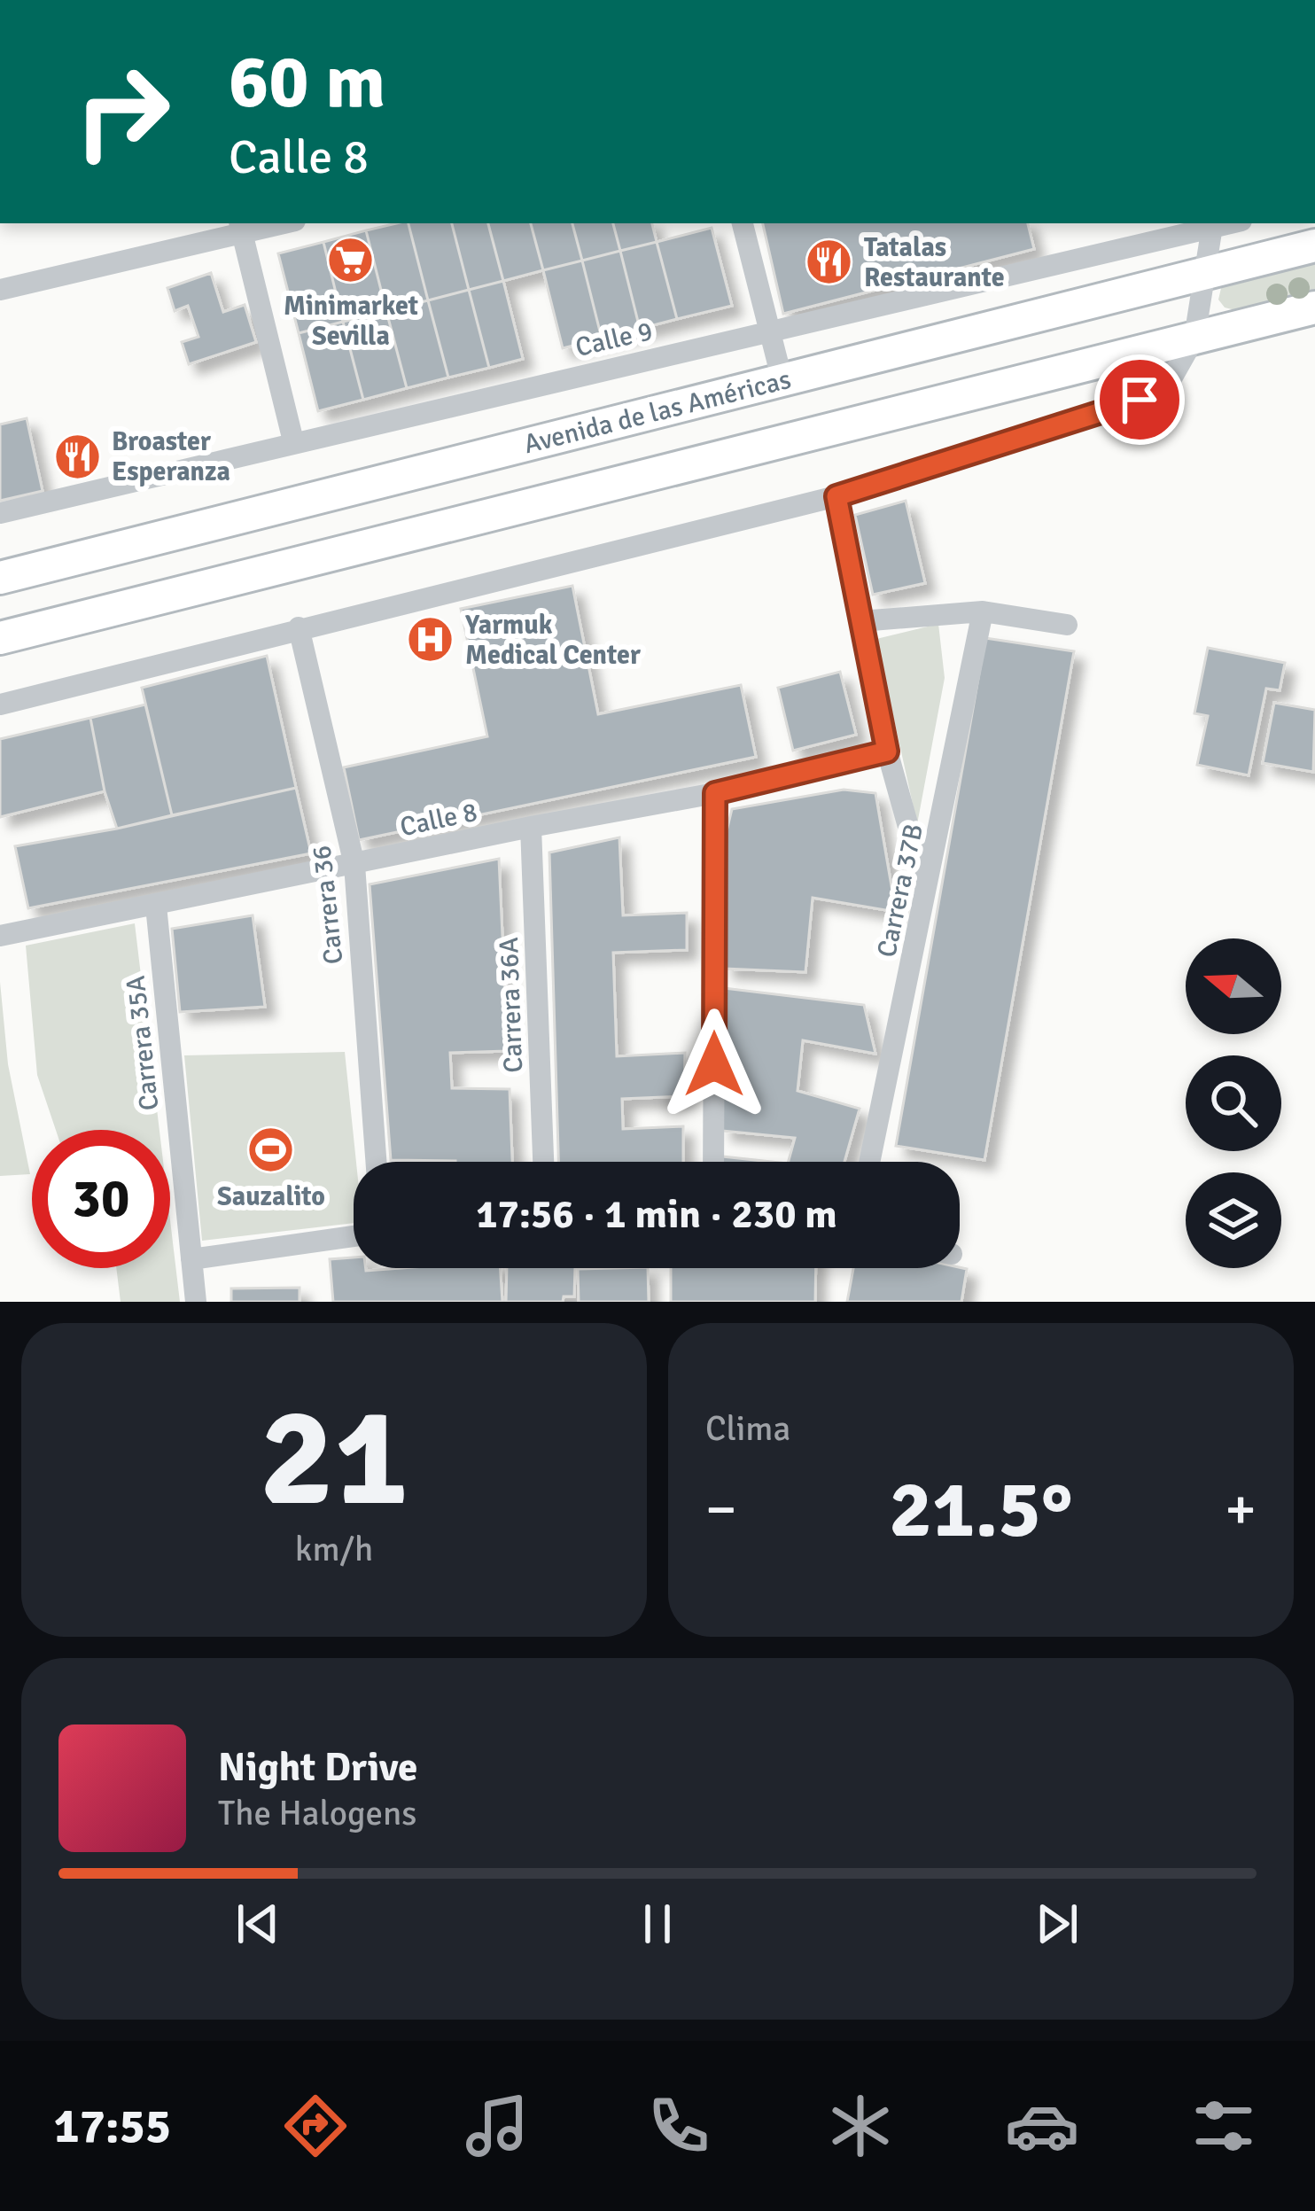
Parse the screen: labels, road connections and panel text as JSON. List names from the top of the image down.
{
  "streets": {
    "main road": ["Avenida de las Américas"],
    "street": [
      "Calle 9",
      "Calle 8",
      "Carrera 37B",
      "Carrera 36",
      "Carrera 36A",
      "Carrera 35A"
    ]
  },
  "crossings": [
    ["Calle 8", "Carrera 36"],
    ["Calle 8", "Carrera 36A"],
    ["Calle 8", "Carrera 35A"]
  ],
  "places": {
    "supermarket": ["Minimarket Sevilla"],
    "restaurant": ["Tatalas Restaurante", "Broaster Esperanza"],
    "hospital": ["Yarmuk Medical Center"],
    "sports": ["Sauzalito"]
  },
  "north": "left",
  "page": {
    "turn": ["60 m", "Calle 8"],
    "limit": "30",
    "trip": "17:56 · 1 min · 230 m",
    "tile": [
      ["21", "km/h"],
      "Clima"
    ],
    "heat": ["−", "21.5°", "+"],
    "song": ["Night Drive", "The Halogens"],
    "tabs": "17:55"
  }
}
